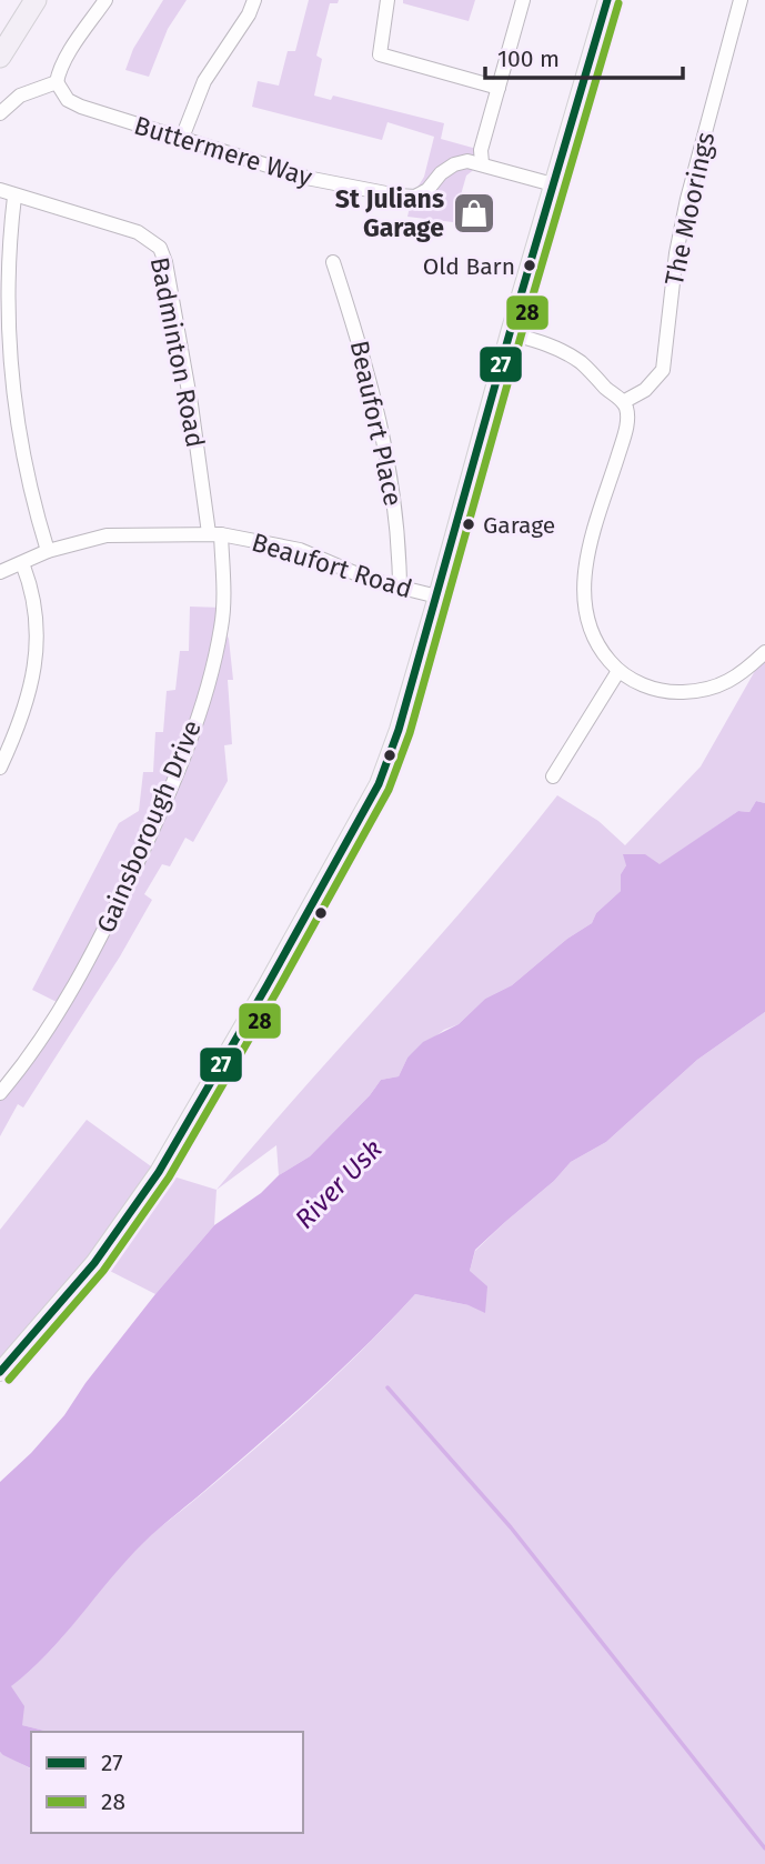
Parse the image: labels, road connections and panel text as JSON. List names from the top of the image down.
{
  "streets": {
    "street": [
      "Buttermere Way",
      "The Moorings",
      "Badminton Road",
      "Beaufort Place",
      "Beaufort Road",
      "Gainsborough Drive"
    ]
  },
  "crossings": [
    ["Badminton Road", "Beaufort Road"],
    ["Badminton Road", "Gainsborough Drive"],
    ["Beaufort Place", "Beaufort Road"],
    ["Beaufort Road", "Gainsborough Drive"]
  ],
  "water": ["River Usk"],
  "places": {
    "shop": ["St Julians Garage"],
    "other": ["Old Barn", "Garage"]
  },
  "lines": ["transit line 27", "transit line 28"],
  "legend": ["27", "28"],
  "scale_bar": "100 m"
}
